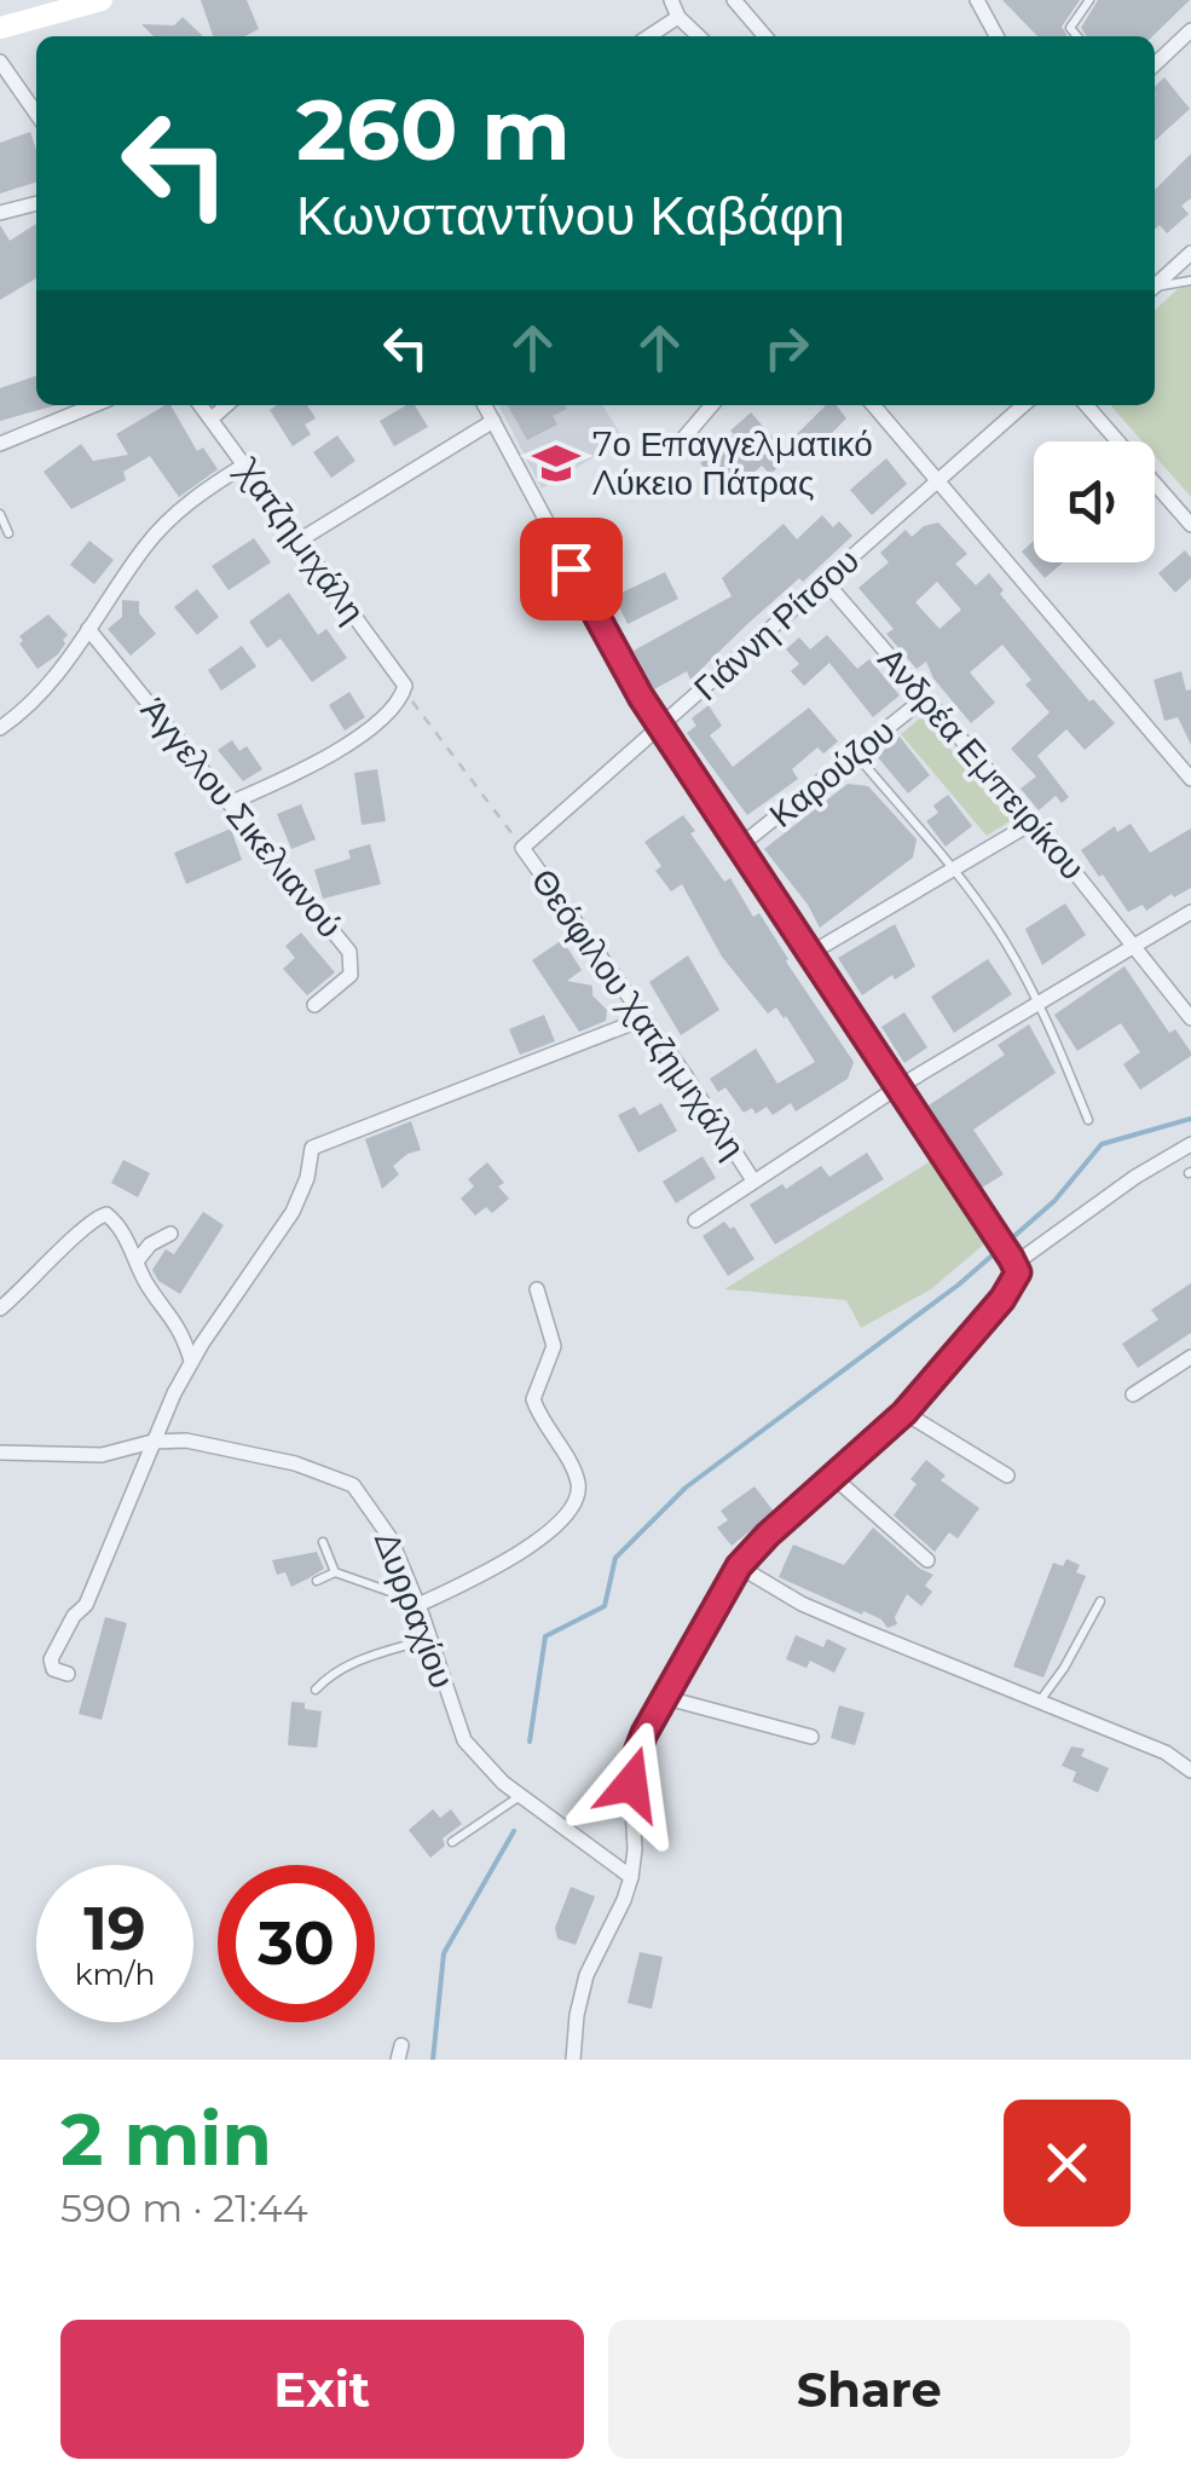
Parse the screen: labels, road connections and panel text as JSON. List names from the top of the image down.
{
  "streets": {
    "street": [
      "Χατζημιχάλη",
      "Γιάννη Ρίτσου",
      "Ανδρέα Εμπειρίκου",
      "Καρούζου",
      "Άγγελου Σικελιανού",
      "Θεόφιλου Χατζημιχάλη",
      "Δυρραχίου"
    ]
  },
  "crossings": [
    ["Γιάννη Ρίτσου", "Ανδρέα Εμπειρίκου"],
    ["Γιάννη Ρίτσου", "Θεόφιλου Χατζημιχάλη"],
    ["Ανδρέα Εμπειρίκου", "Καρούζου"]
  ],
  "places": {
    "school or university": ["7ο Επαγγελματικό Λύκειο Πάτρας"]
  },
  "page": {
    "turn": ["260 m", "Κωνσταντίνου Καβάφη"],
    "speed": "19 km/h",
    "limit": "30",
    "heading": ["2 min", "590 m · 21:44"],
    "buttons": ["Exit", "Share"]
  }
}
